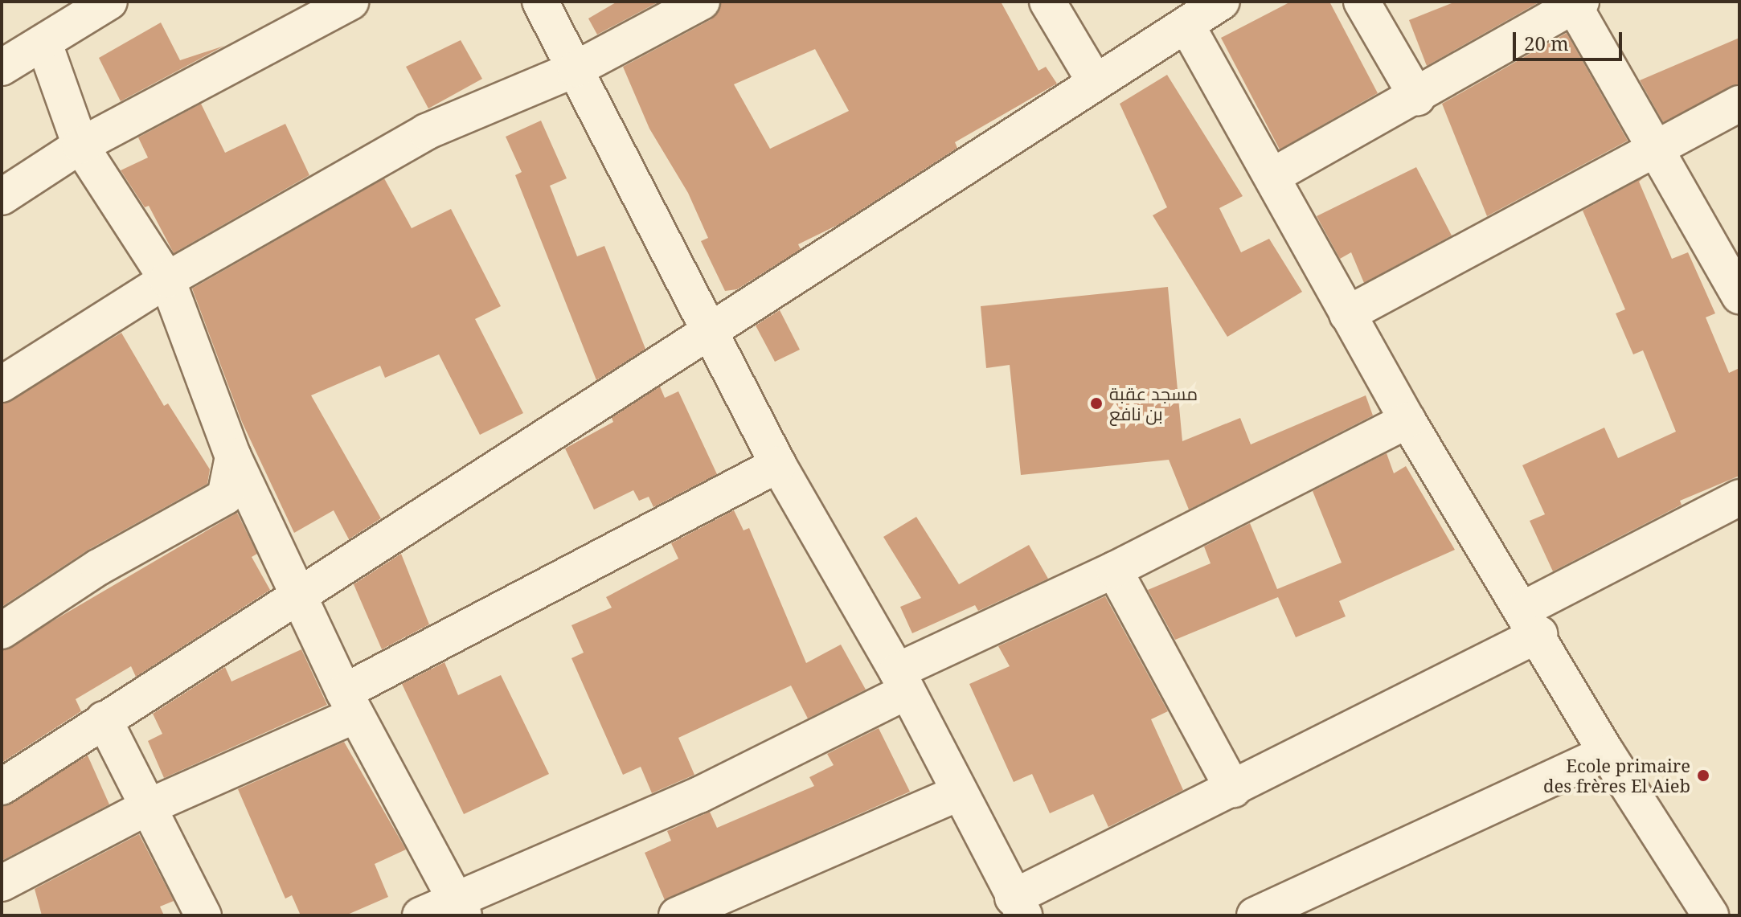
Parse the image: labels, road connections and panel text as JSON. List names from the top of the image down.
{
  "places": ["مسجد عقبة بن نافع", "Ecole primaire des frères El Aieb"],
  "scale_bar": "20 m"
}
